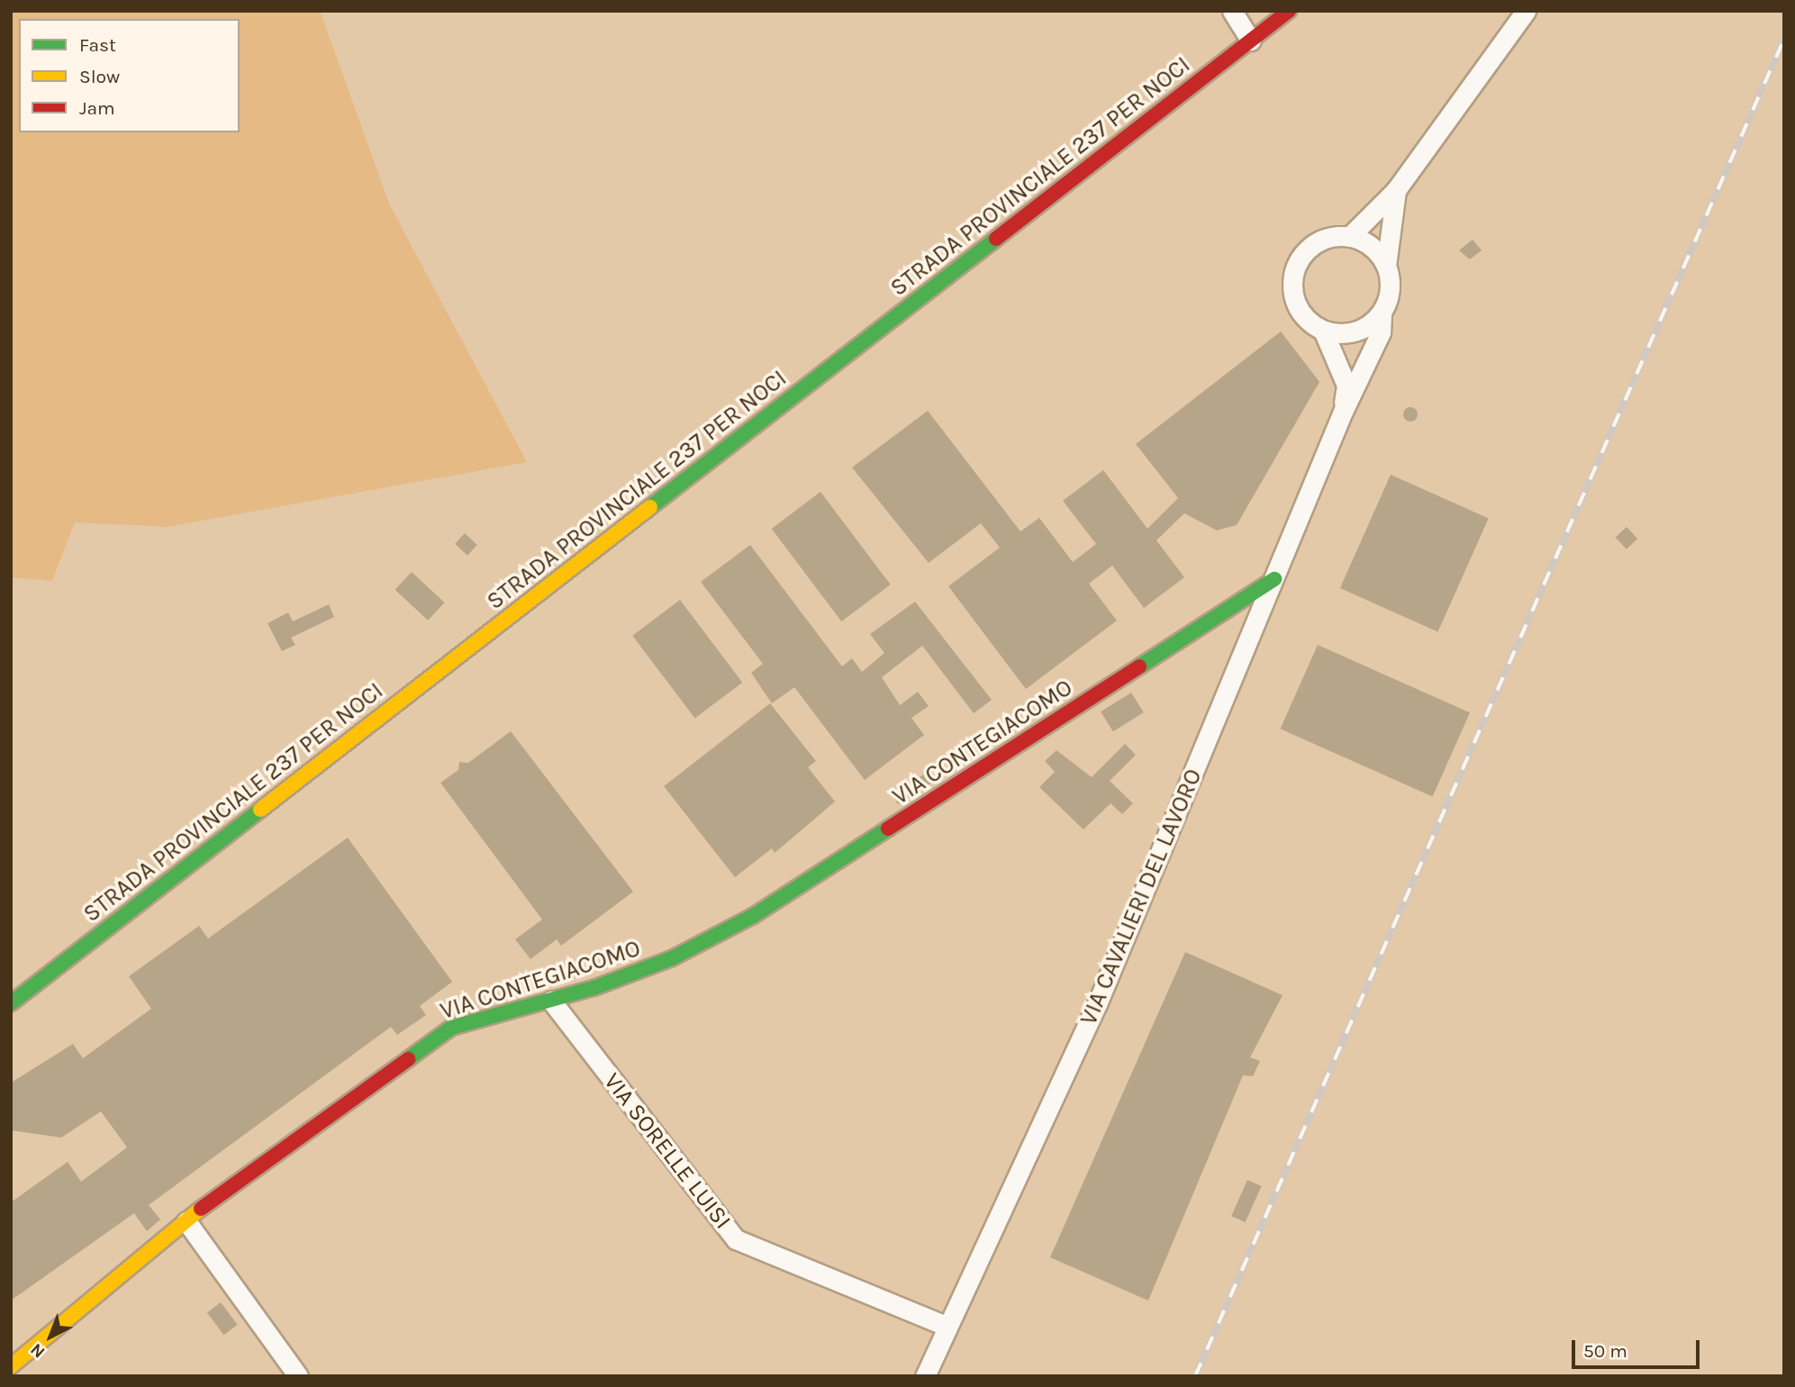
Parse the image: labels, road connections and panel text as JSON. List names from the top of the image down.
{
  "streets": {
    "main road": ["STRADA PROVINCIALE 237 PER NOCI", "VIA CONTEGIACOMO"],
    "street": ["VIA CAVALIERI DEL LAVORO", "VIA SORELLE LUISI"]
  },
  "crossings": [
    ["VIA CONTEGIACOMO", "VIA CAVALIERI DEL LAVORO"],
    ["VIA CONTEGIACOMO", "VIA SORELLE LUISI"],
    ["VIA CAVALIERI DEL LAVORO", "VIA SORELLE LUISI"]
  ],
  "legend": ["Fast", "Slow", "Jam"],
  "scale_bar": "50 m",
  "north": "bottom left"
}
